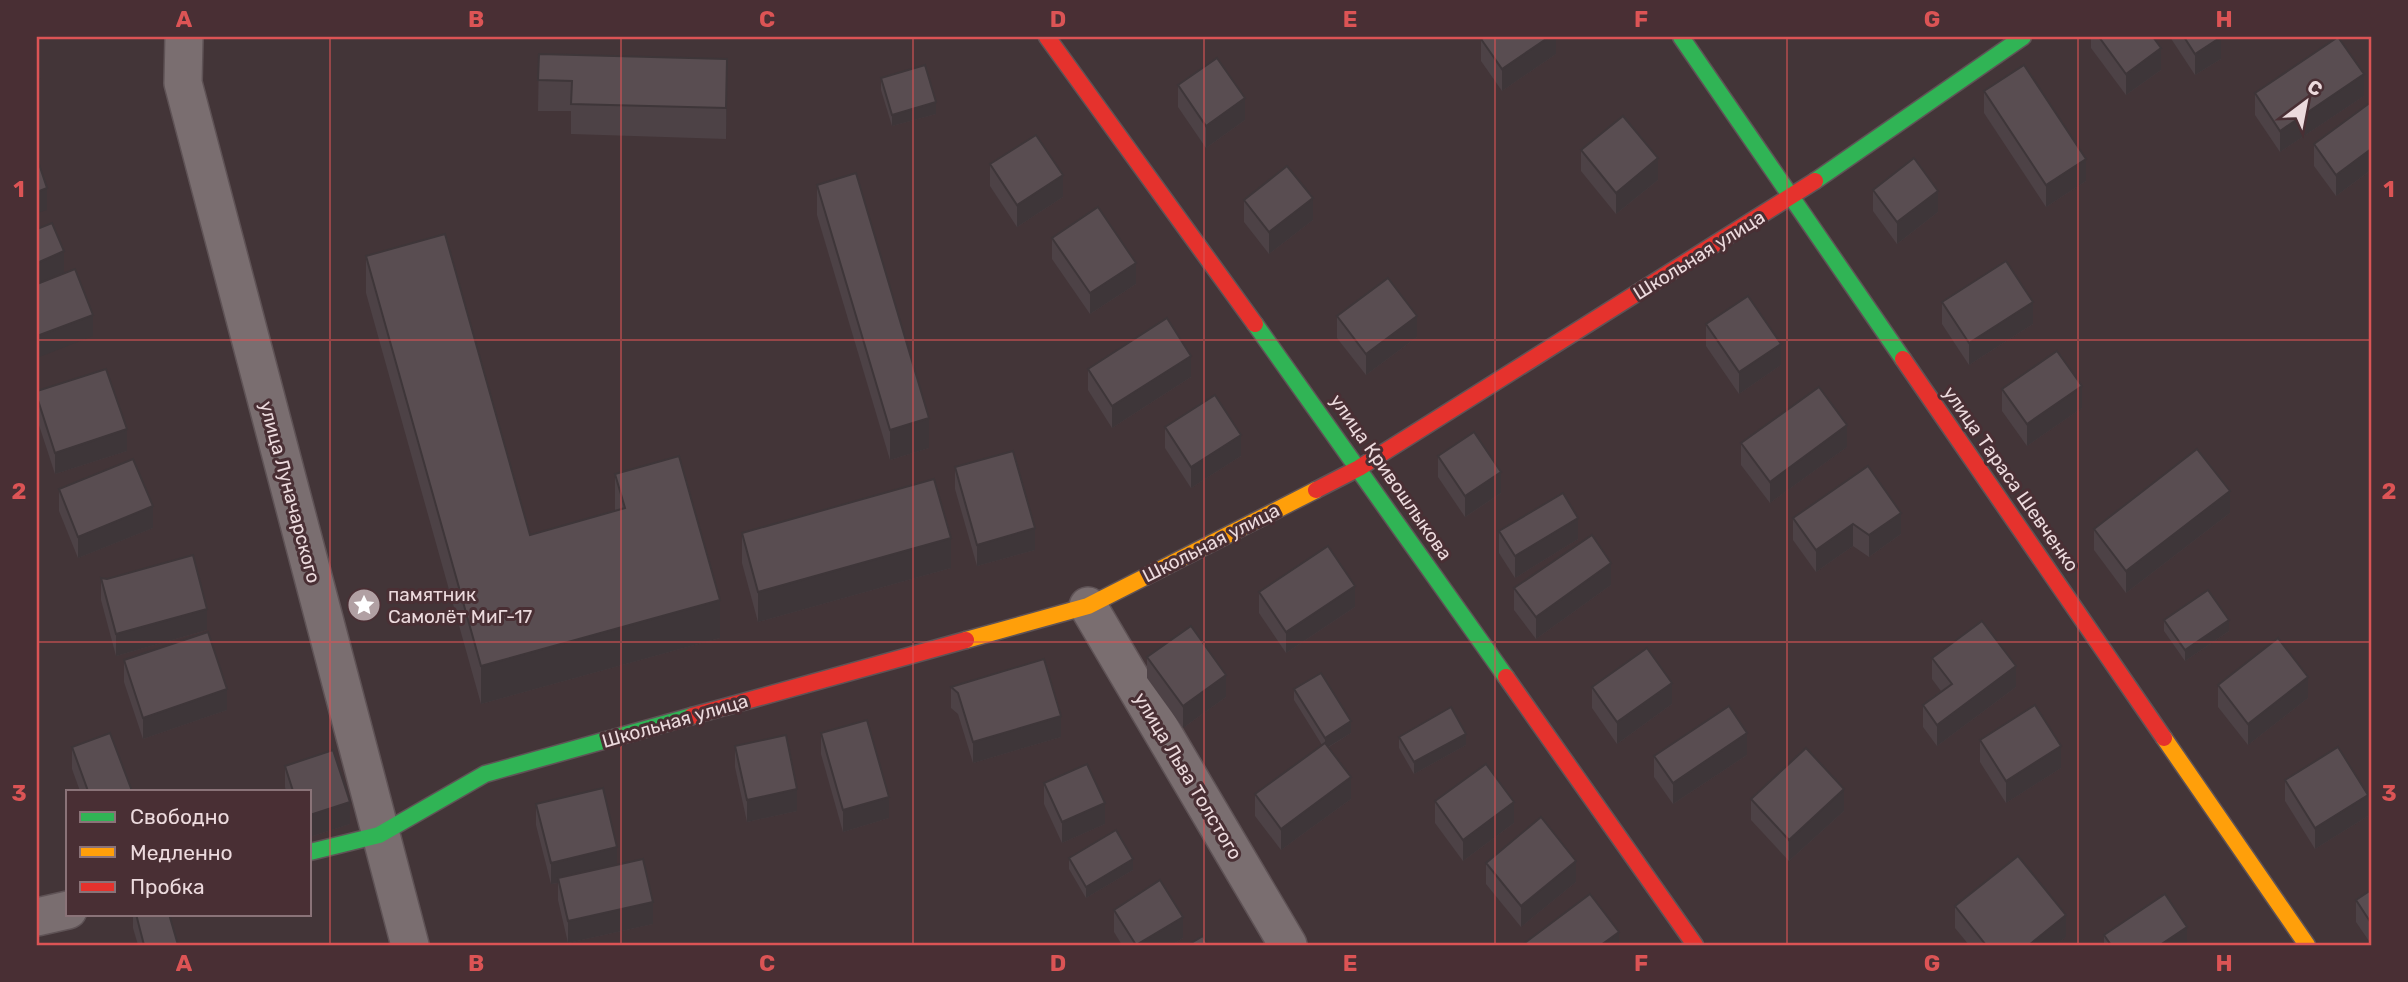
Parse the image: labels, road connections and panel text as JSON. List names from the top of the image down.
{
  "streets": {
    "street": [
      "Школьная улица",
      "улица Кривошлыкова",
      "улица Тараса Шевченко",
      "улица Луначарского",
      "улица Льва Толстого"
    ]
  },
  "crossings": [
    ["Школьная улица", "улица Кривошлыкова"],
    ["Школьная улица", "улица Тараса Шевченко"],
    ["Школьная улица", "улица Луначарского"],
    ["Школьная улица", "улица Льва Толстого"]
  ],
  "places": {
    "place": ["памятник Самолёт МиГ-17"]
  },
  "legend": ["Свободно", "Медленно", "Пробка"],
  "north": "top right",
  "grid": {
    "columns": [
      "A",
      "B",
      "C",
      "D",
      "E",
      "F",
      "G",
      "H"
    ],
    "rows": ["1", "2", "3"]
  }
}
